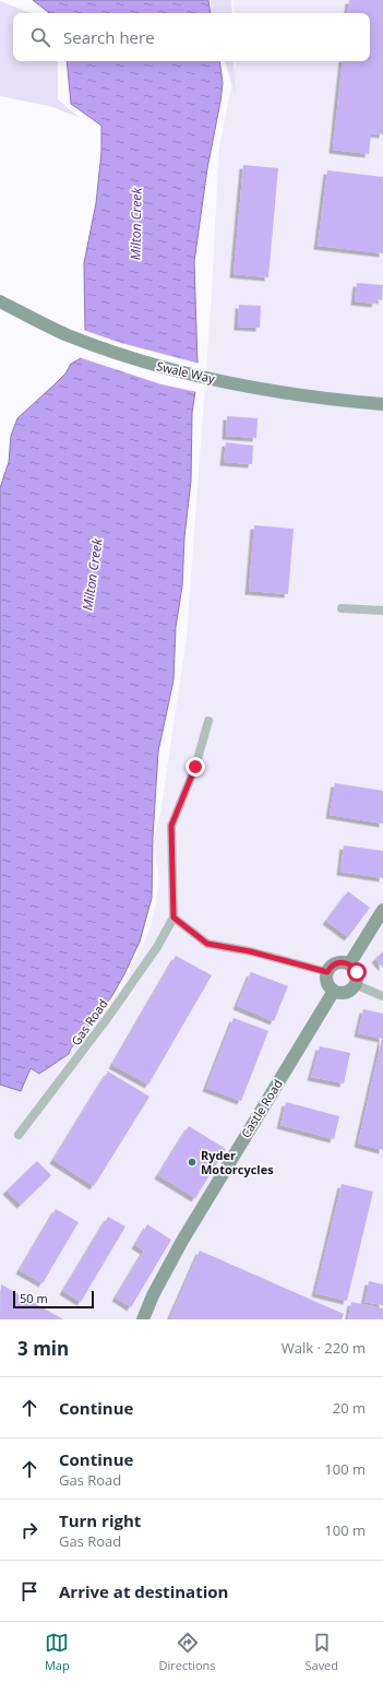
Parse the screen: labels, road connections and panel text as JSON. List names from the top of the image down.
{
  "streets": {
    "main road": ["Swale Way", "Castle Road"],
    "street": ["Gas Road"]
  },
  "water": ["Milton Creek"],
  "places": ["Ryder Motorcycles"],
  "scale_bar": "50 m",
  "page": {
    "search": "Search here",
    "scale": "50 m",
    "heading": ["3 min", "Walk · 220 m"],
    "list": [
      ["Continue", "20 m"],
      ["Continue", "Gas Road", "100 m"],
      ["Turn right", "Gas Road", "100 m"],
      "Arrive at destination"
    ],
    "nav": ["Map", "Directions", "Saved"]
  }
}
